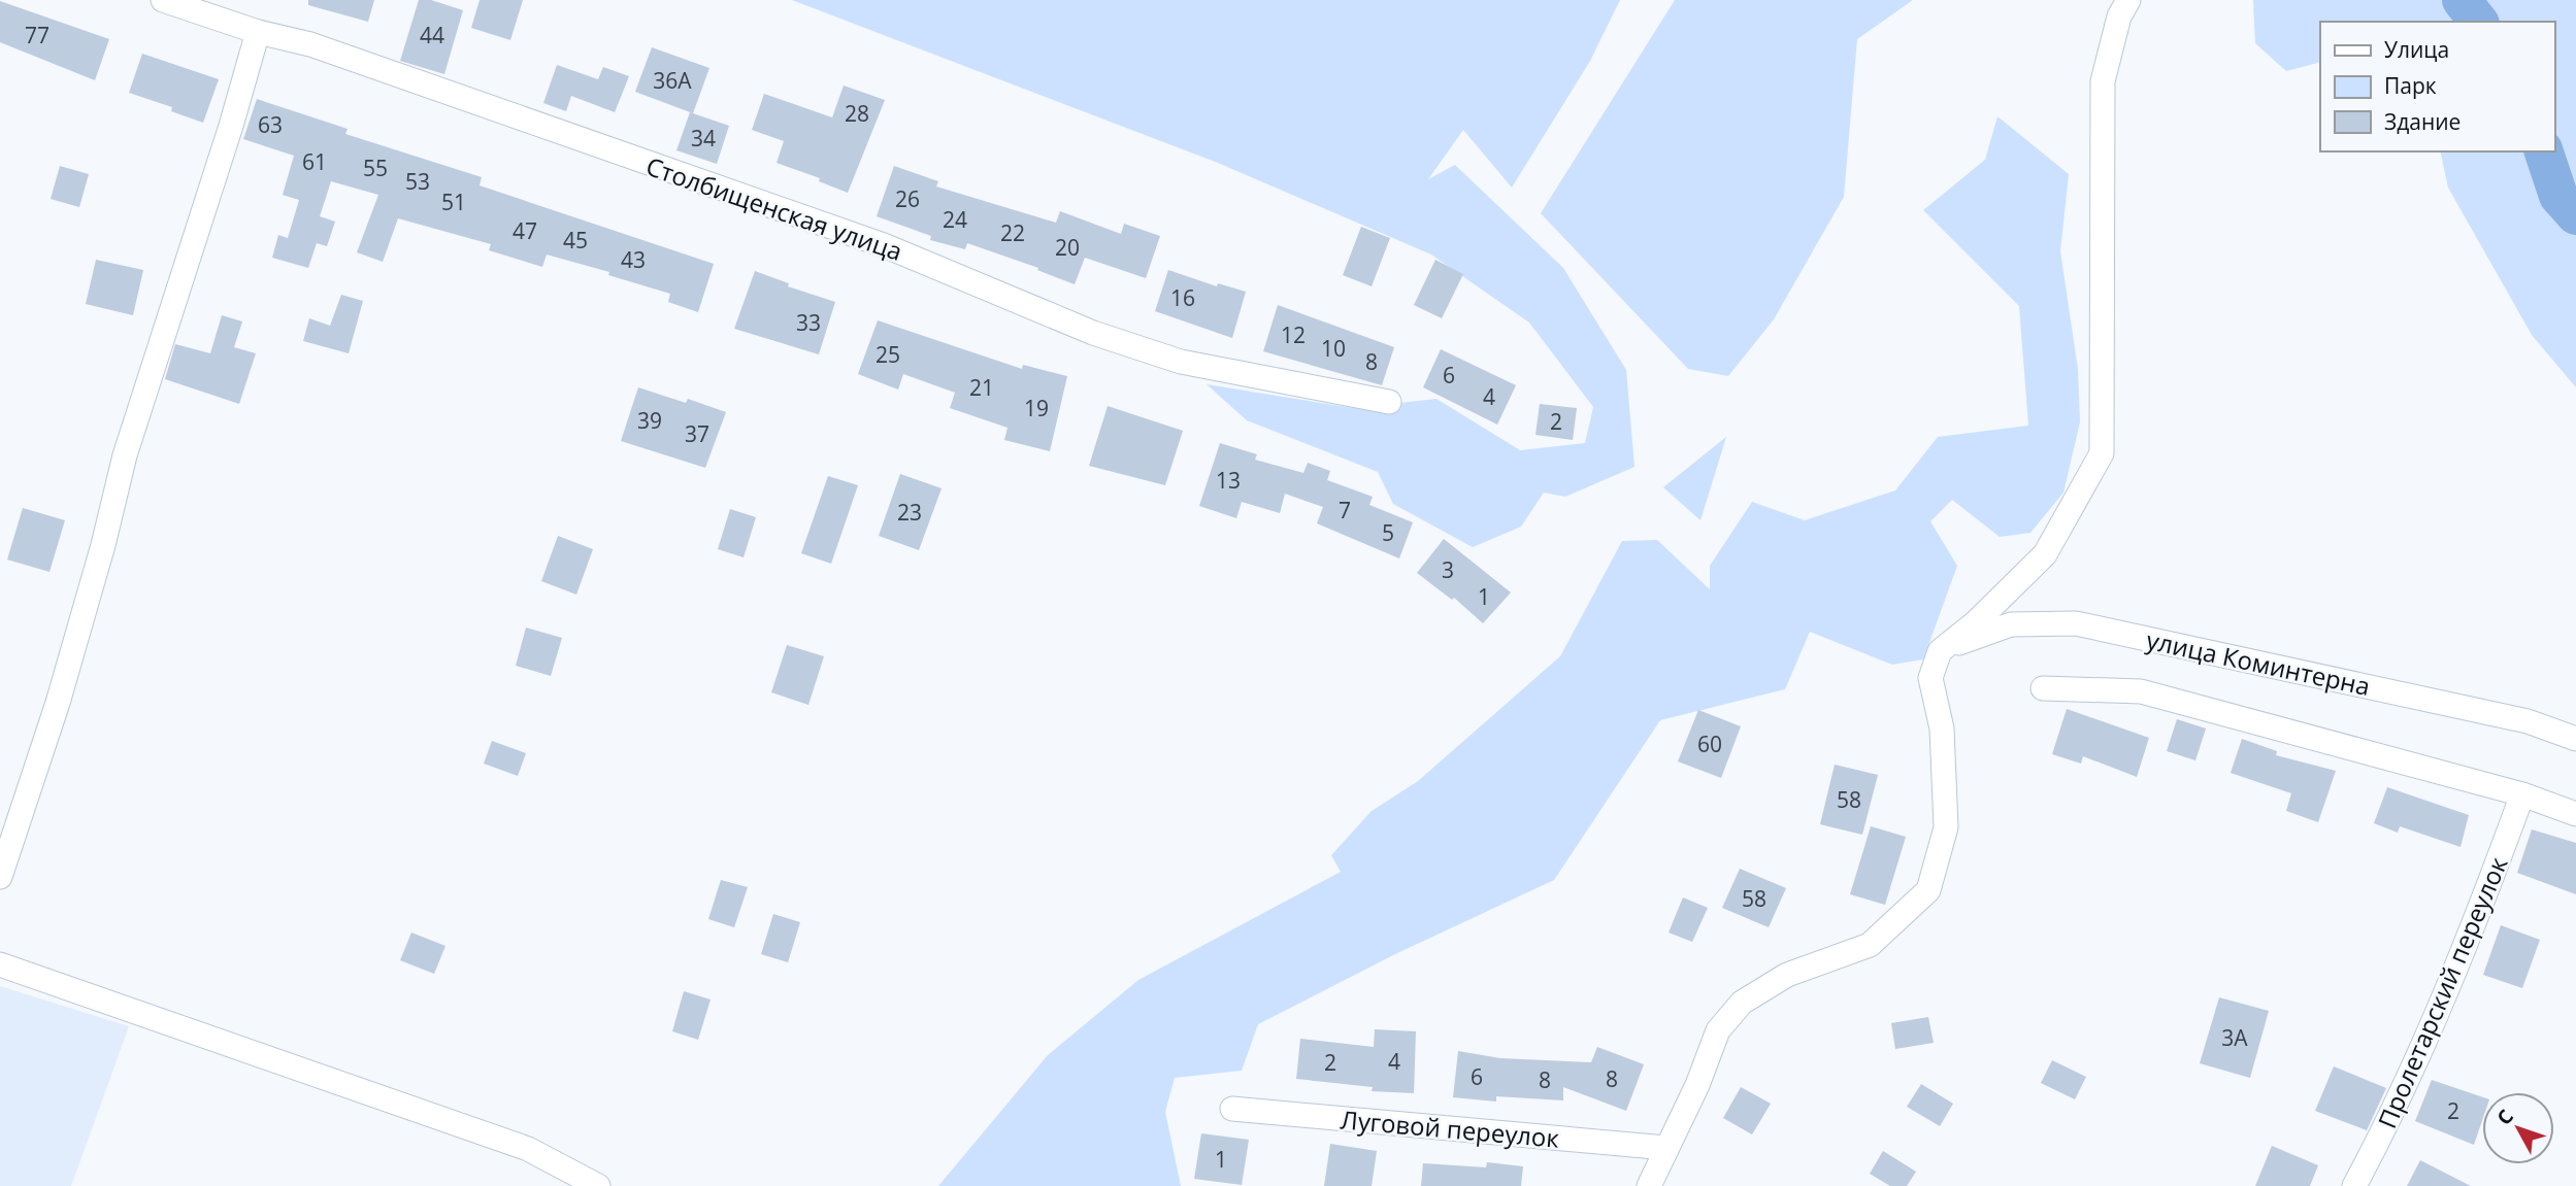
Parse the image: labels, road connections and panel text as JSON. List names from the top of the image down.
{
  "streets": {
    "street": [
      "Столбищенская улица",
      "улица Коминтерна",
      "Пролетарский переулок",
      "Луговой переулок"
    ]
  },
  "house_numbers": [
    "77",
    "44",
    "36А",
    "28",
    "63",
    "34",
    "61",
    "55",
    "53",
    "26",
    "51",
    "24",
    "47",
    "22",
    "45",
    "20",
    "43",
    "16",
    "33",
    "12",
    "10",
    "25",
    "8",
    "6",
    "21",
    "4",
    "19",
    "39",
    "2",
    "37",
    "13",
    "7",
    "23",
    "5",
    "3",
    "1",
    "60",
    "58",
    "58",
    "3А",
    "4",
    "2",
    "6",
    "8",
    "8",
    "2",
    "1"
  ],
  "legend": ["Улица", "Парк", "Здание"],
  "north": "top left"
}
